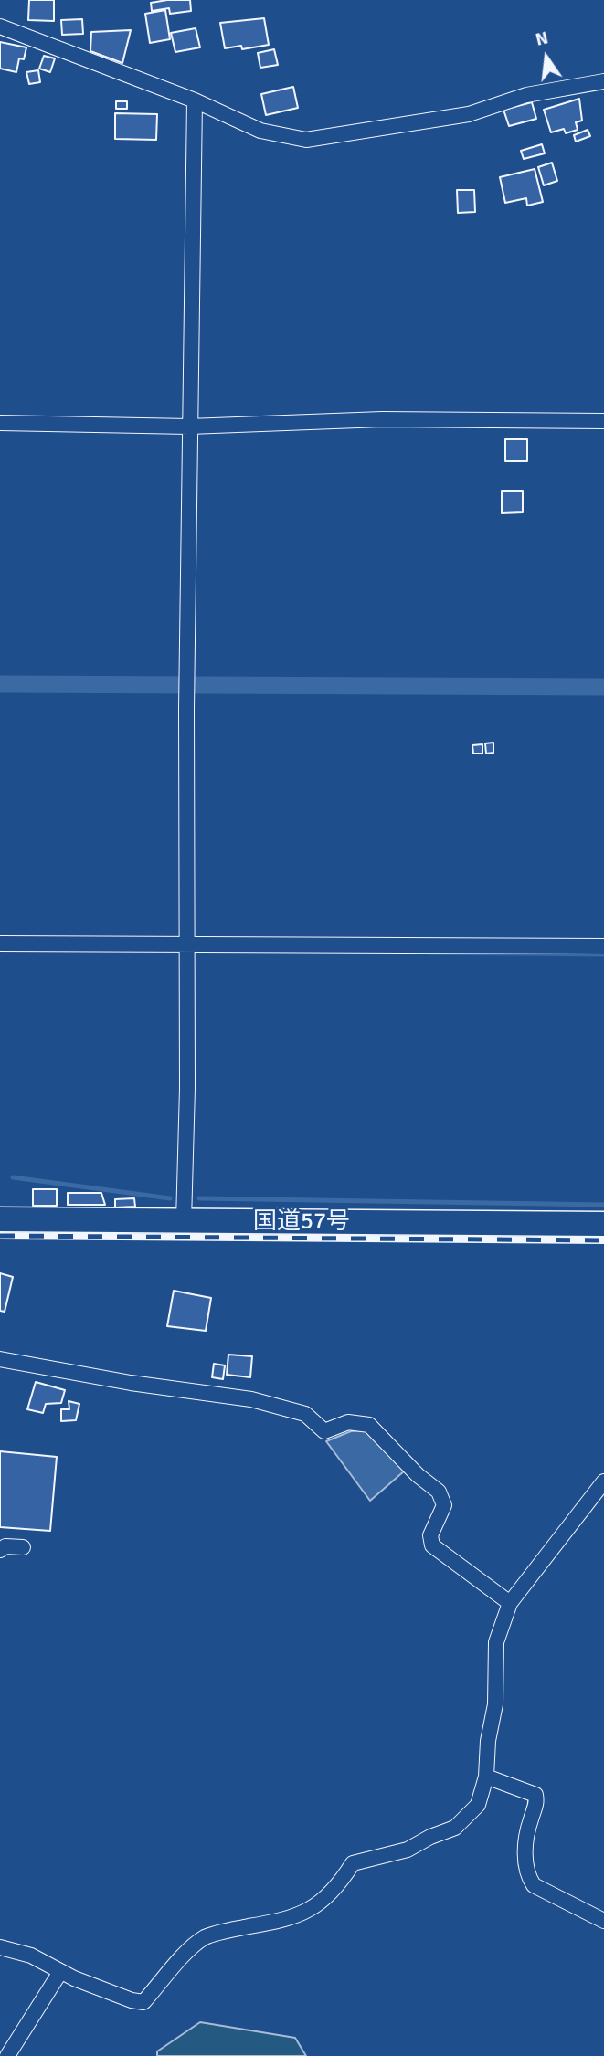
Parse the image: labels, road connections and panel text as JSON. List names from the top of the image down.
{
  "streets": {
    "highway": ["国道57号"]
  },
  "north": "top"
}
